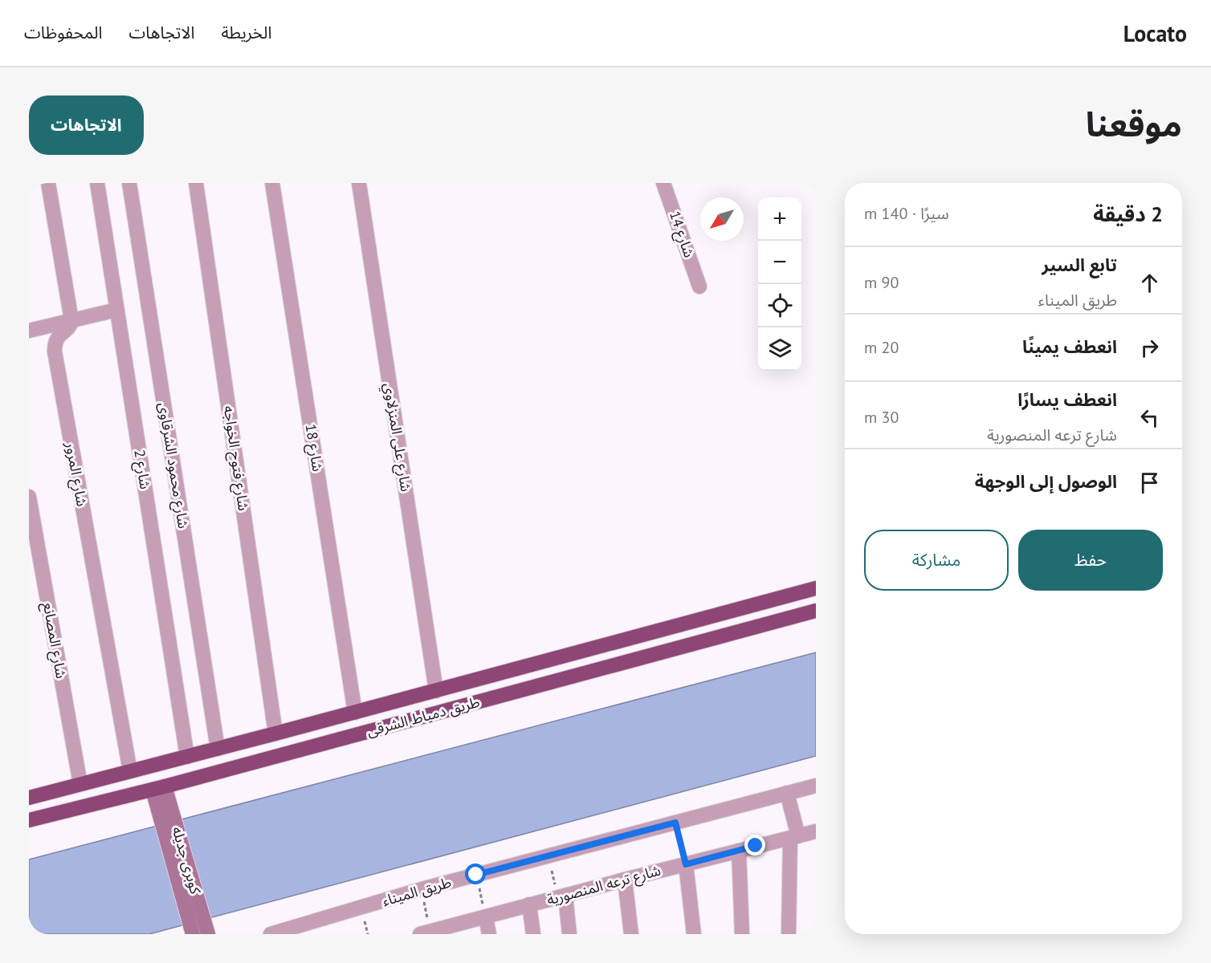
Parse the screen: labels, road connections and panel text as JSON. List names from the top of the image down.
{
  "streets": {
    "highway": ["طريق دمياط الشرقى"],
    "main road": ["كوبرى جديله"],
    "street": [
      "شارع 14",
      "شارع على المنزلاوي",
      "شارع 18",
      "شارع فتوح الخواجه",
      "شارع محمود الشرقاوى",
      "شارع 2",
      "شارع المرور",
      "شارع المصانع",
      "شارع ترعه المنصورية",
      "طريق الميناء"
    ]
  },
  "crossings": [
    ["شارع على المنزلاوي", "طريق دمياط الشرقى"],
    ["شارع 18", "طريق دمياط الشرقى"],
    ["شارع فتوح الخواجه", "طريق دمياط الشرقى"],
    ["شارع محمود الشرقاوى", "طريق دمياط الشرقى"],
    ["شارع 2", "طريق دمياط الشرقى"],
    ["شارع المرور", "طريق دمياط الشرقى"],
    ["شارع المصانع", "طريق دمياط الشرقى"],
    ["طريق دمياط الشرقى", "كوبرى جديله"]
  ],
  "north": "bottom left",
  "page": {
    "header": "Locato",
    "nav": ["الخريطة", "الاتجاهات", "المحفوظات"],
    "title": "موقعنا",
    "buttons": [
      "الاتجاهات",
      ["حفظ", "مشاركة"]
    ],
    "heading": ["2 دقيقة", "سيرًا · 140 m"],
    "map_buttons": ["+", "−"],
    "list": [
      ["تابع السير", "طريق الميناء", "90 m"],
      ["انعطف يمينًا", "20 m"],
      ["انعطف يسارًا", "شارع ترعه المنصورية", "30 m"],
      "الوصول إلى الوجهة"
    ]
  }
}
